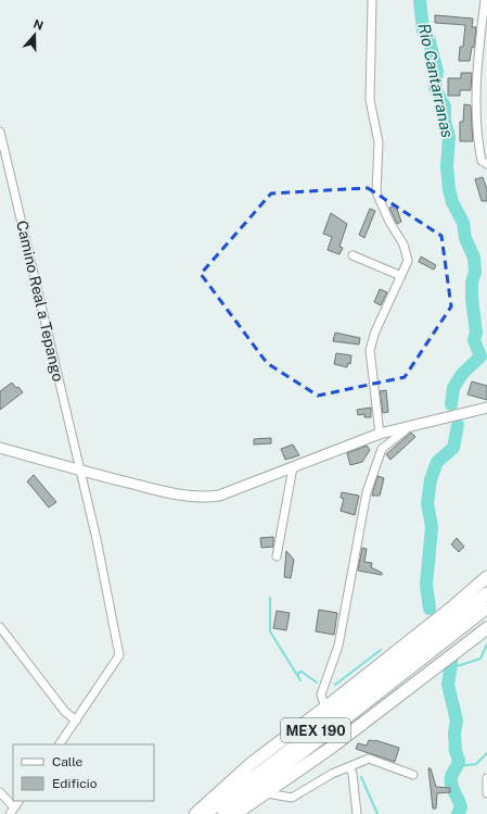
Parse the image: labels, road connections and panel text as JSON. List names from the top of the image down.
{
  "streets": {
    "highway": ["MEX 190"],
    "street": ["Camino Real a Tepango"]
  },
  "water": ["Rio Cantarranas"],
  "legend": ["Calle", "Edificio"],
  "north": "top"
}
